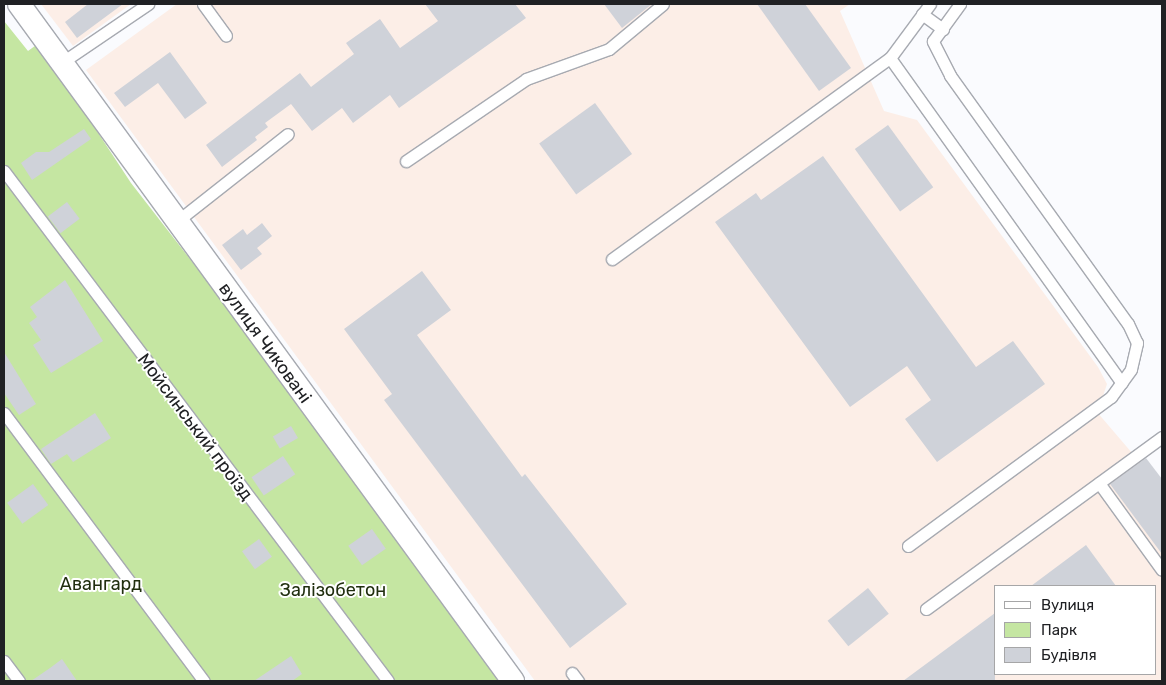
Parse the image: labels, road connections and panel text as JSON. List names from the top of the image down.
{
  "streets": {
    "street": ["вулиця Чиковані"],
    "lane": ["Мойсинський проїзд"]
  },
  "parks": ["Авангард", "Залізобетон"],
  "legend": ["Вулиця", "Парк", "Будівля"]
}
